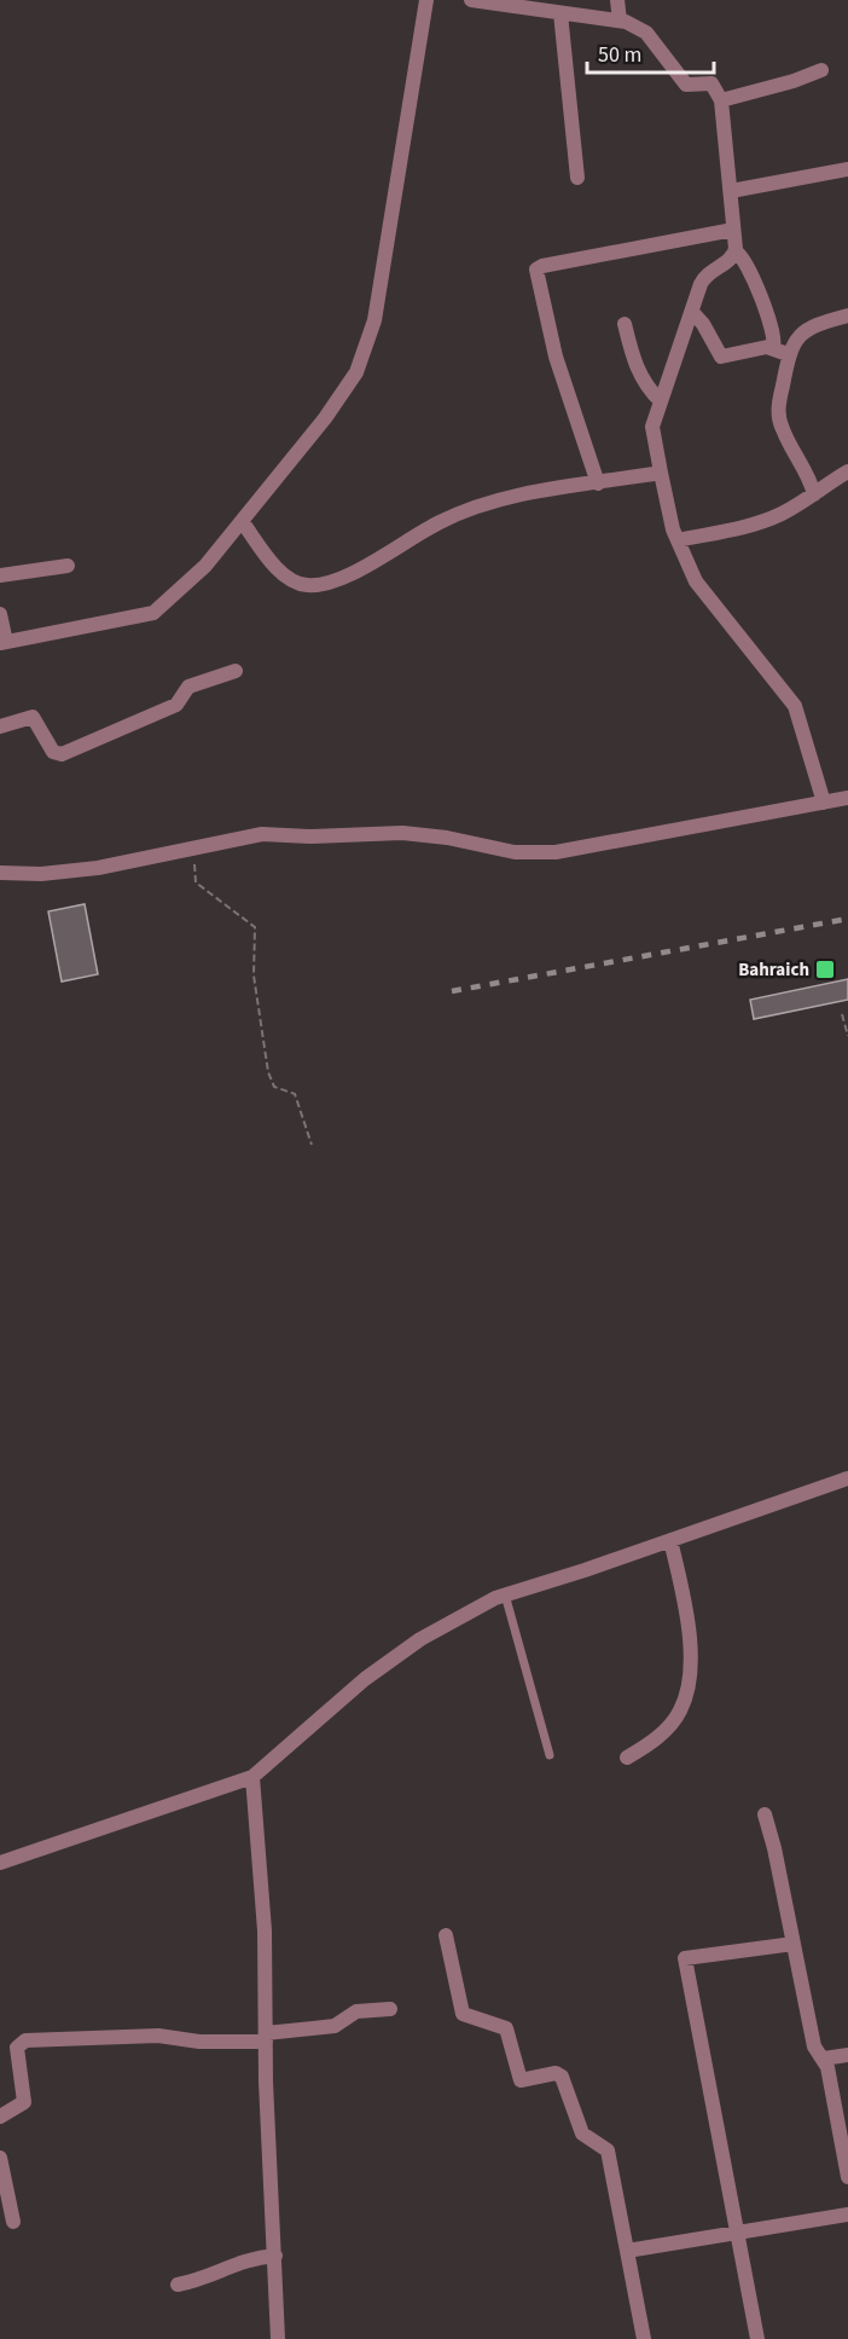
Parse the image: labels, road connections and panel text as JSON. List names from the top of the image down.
{
  "places": {
    "transit": ["Bahraich"]
  },
  "scale_bar": "50 m"
}
